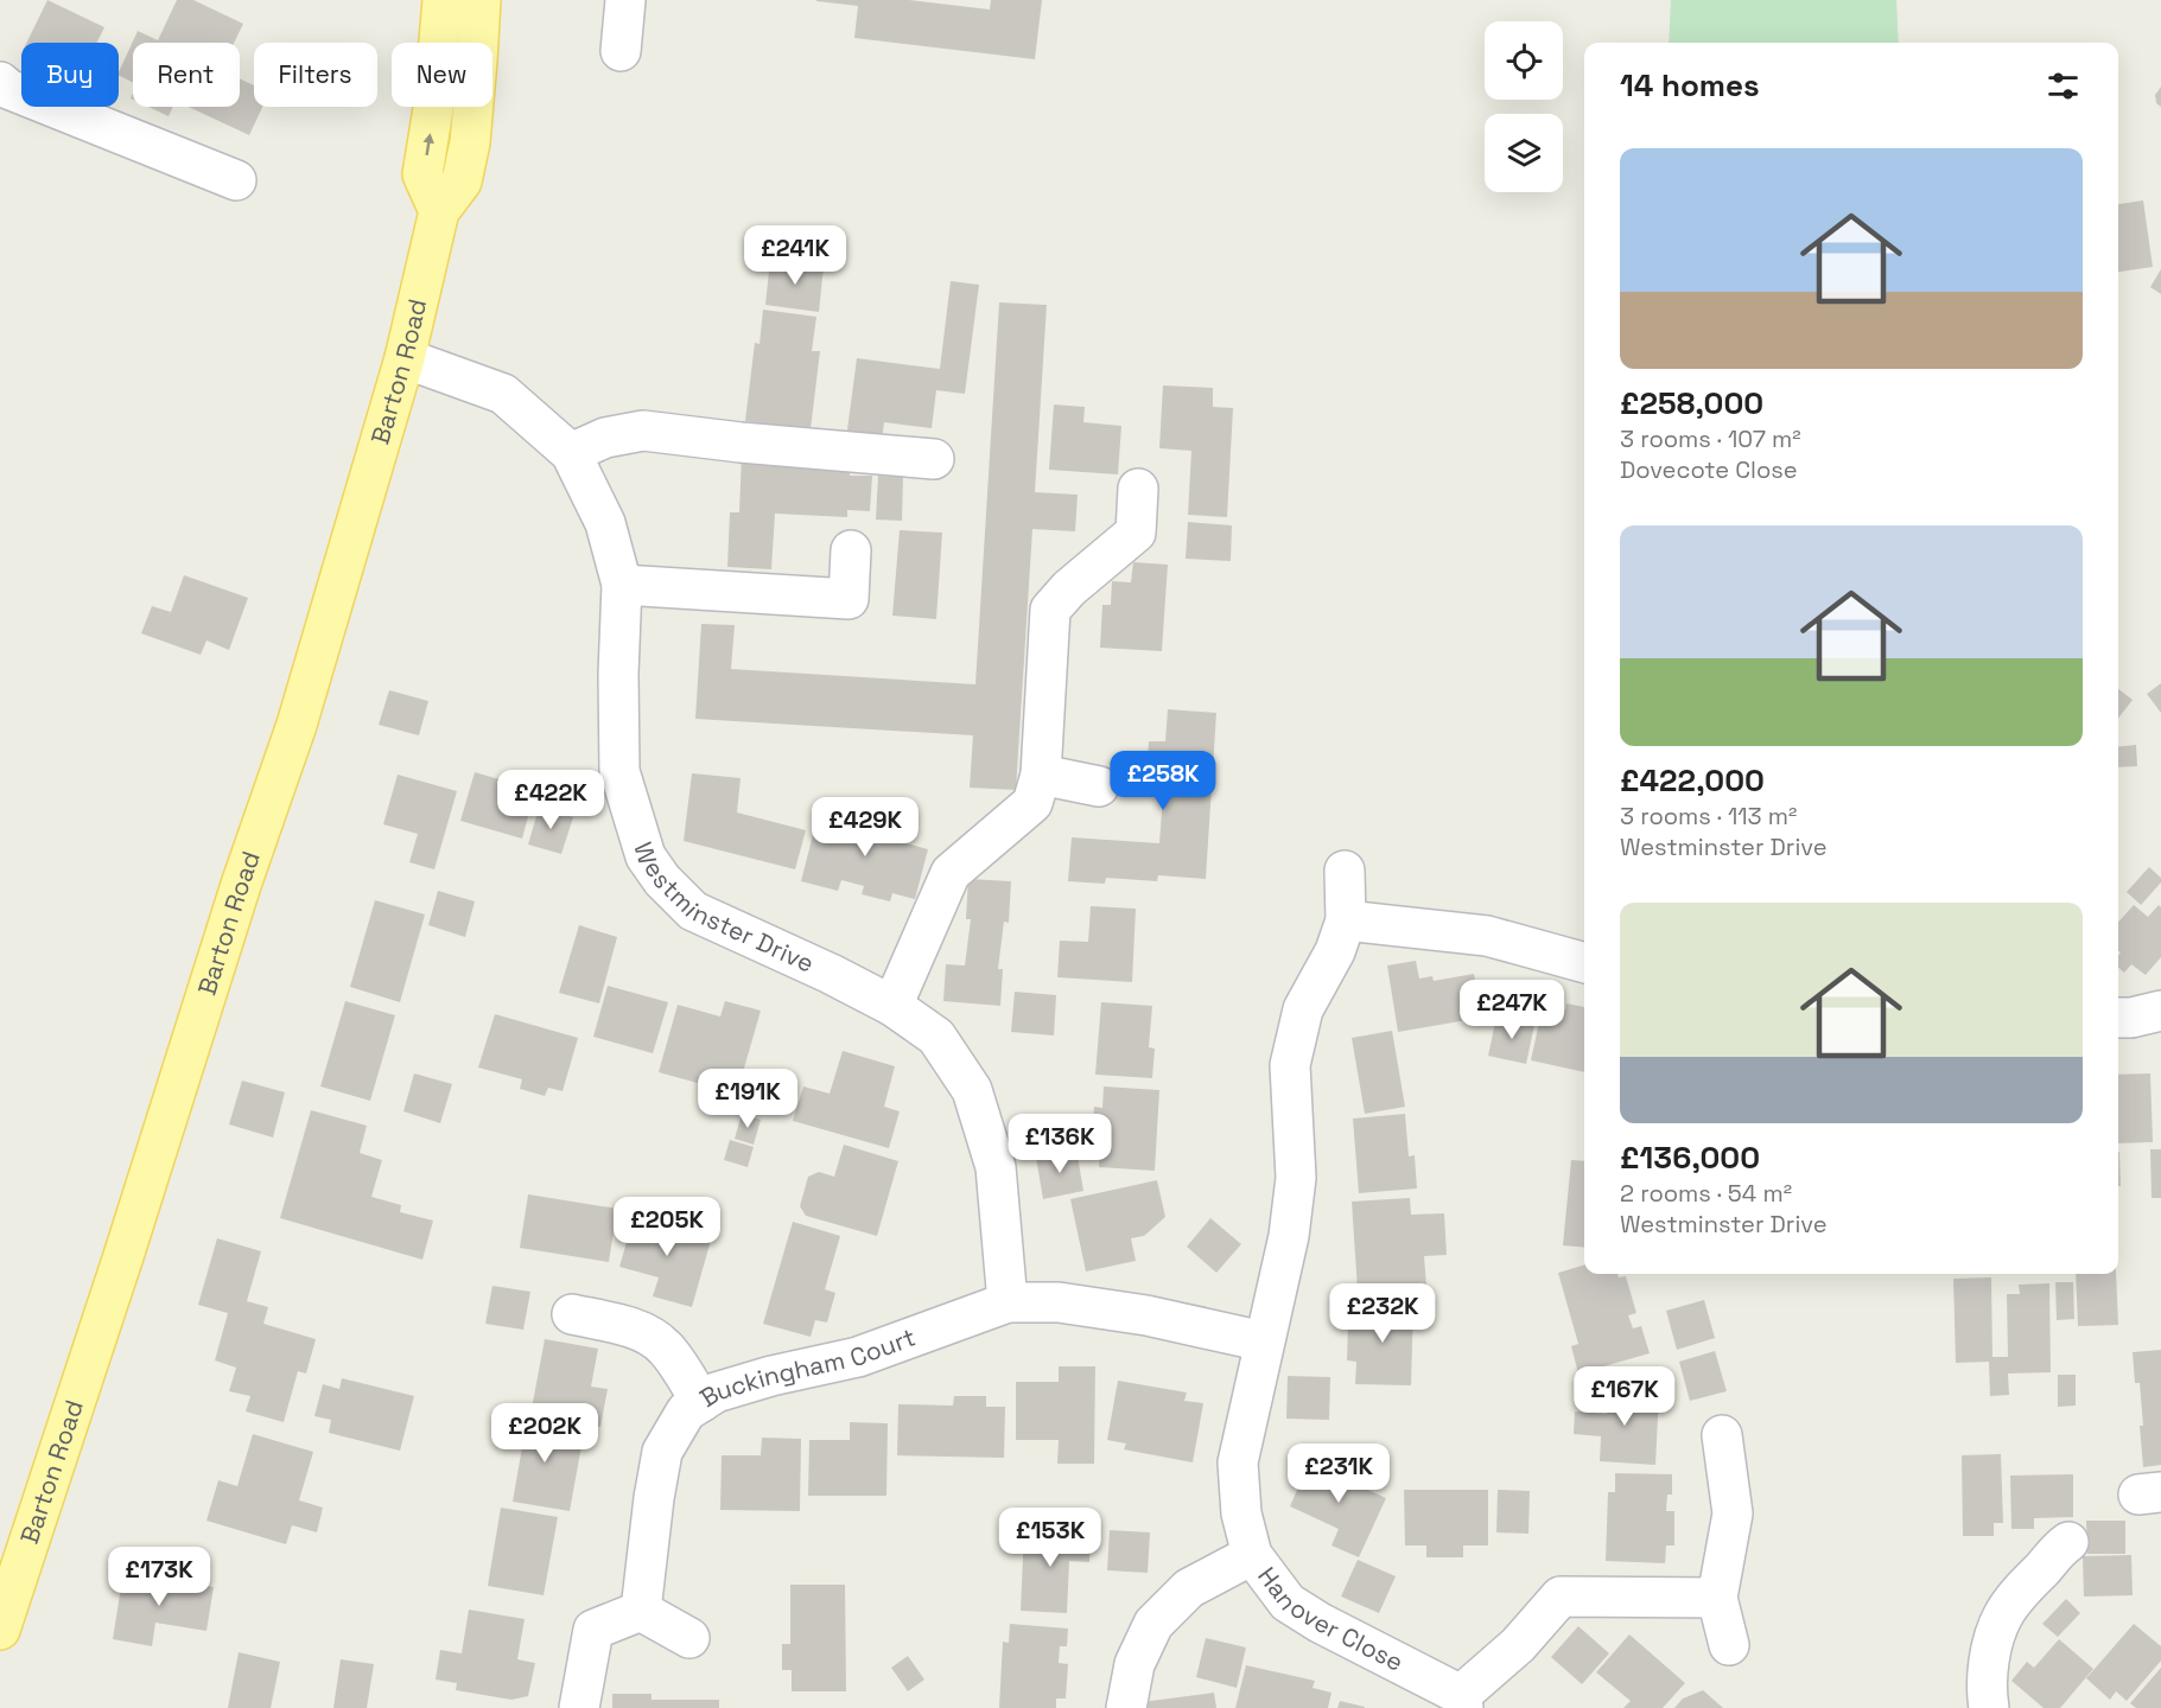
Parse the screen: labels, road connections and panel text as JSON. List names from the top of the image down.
{
  "streets": {
    "main road": ["Barton Road"],
    "street": ["Westminster Drive", "Buckingham Court", "Hanover Close"]
  },
  "crossings": [
    ["Barton Road", "Westminster Drive"],
    ["Westminster Drive", "Buckingham Court"]
  ],
  "page": {
    "chip": [
      "Buy",
      "Rent",
      "Filters",
      "New"
    ],
    "heading": "14 homes",
    "list": [
      {
        "name": "£258,000",
        "note": "3 rooms · 107 m² · Dovecote Close"
      },
      {
        "name": "£422,000",
        "note": "3 rooms · 113 m² · Westminster Drive"
      },
      {
        "name": "£136,000",
        "note": "2 rooms · 54 m² · Westminster Drive"
      }
    ],
    "price": [
      "£241K",
      "£258K",
      "£422K",
      "£429K",
      "£247K",
      "£191K",
      "£136K",
      "£205K",
      "£232K",
      "£167K",
      "£202K",
      "£231K",
      "£153K",
      "£173K"
    ]
  }
}
